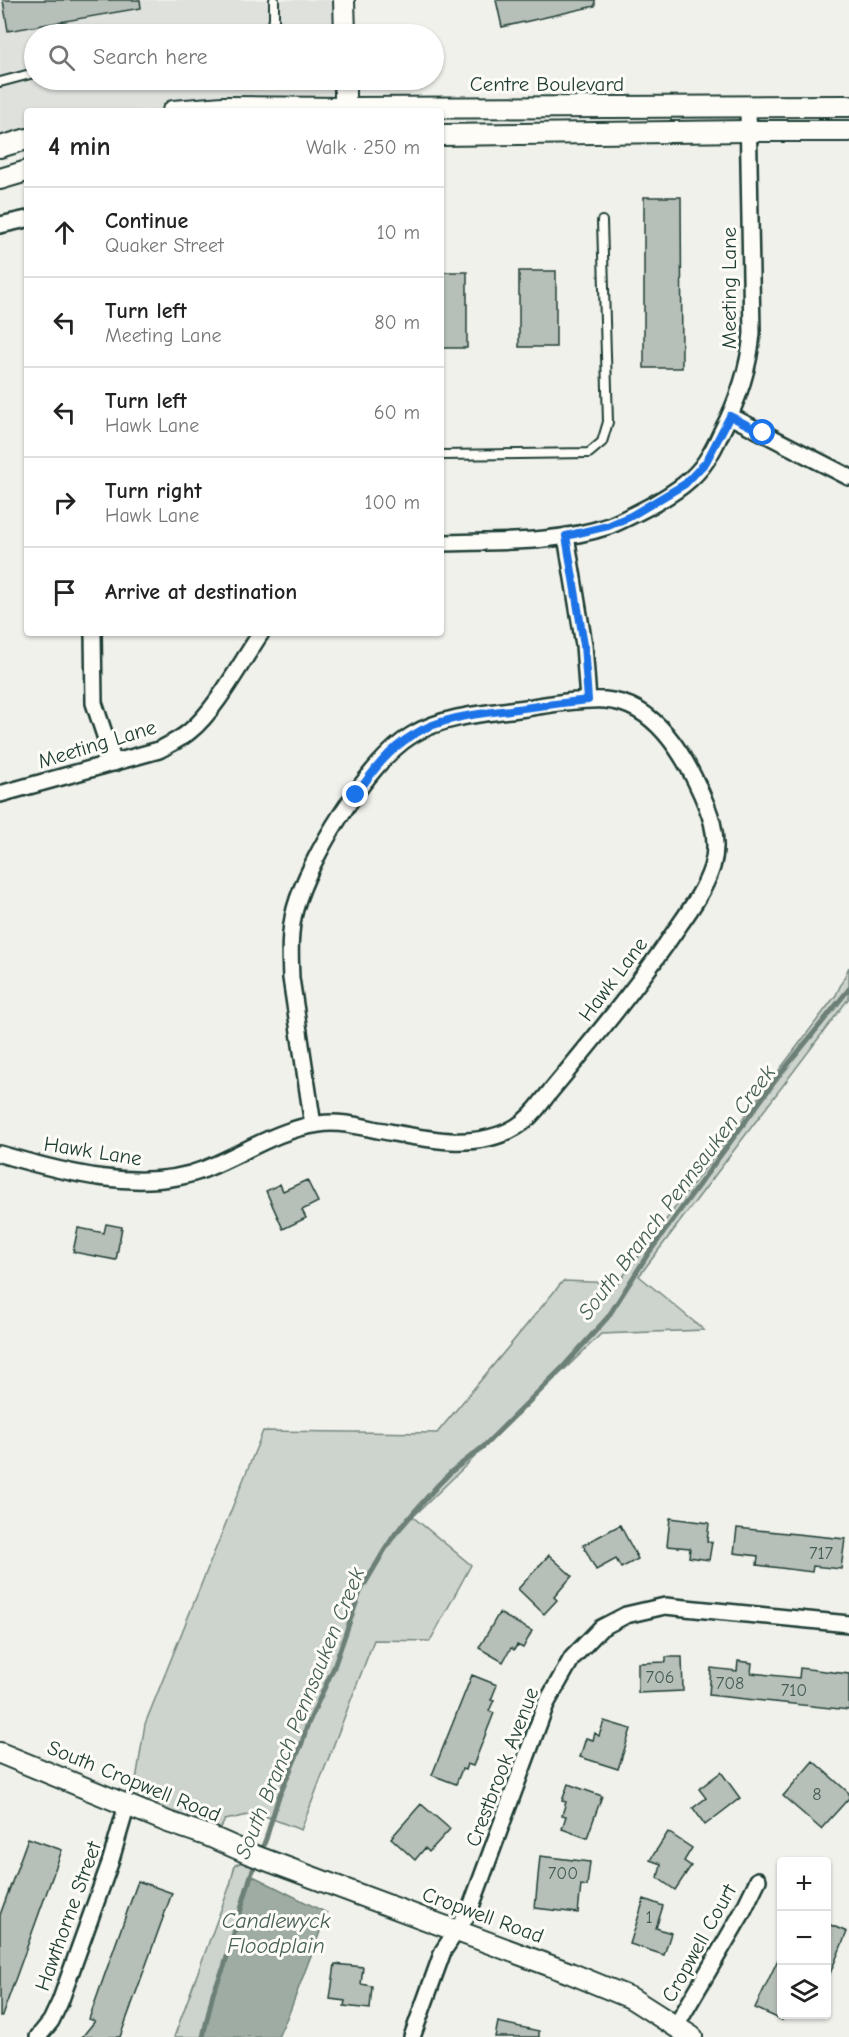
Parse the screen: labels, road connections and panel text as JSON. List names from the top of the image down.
{
  "streets": {
    "street": [
      "Centre Boulevard",
      "Meeting Lane",
      "Hawk Lane",
      "Crestbrook Avenue",
      "South Cropwell Road",
      "Cropwell Road",
      "Hawthorne Street",
      "Cropwell Court"
    ]
  },
  "crossings": [
    ["Centre Boulevard", "Meeting Lane"],
    ["Crestbrook Avenue", "Cropwell Road"],
    ["South Cropwell Road", "Cropwell Road"],
    ["South Cropwell Road", "Hawthorne Street"],
    ["Cropwell Road", "Cropwell Court"]
  ],
  "water": ["South Branch Pennsauken Creek", "Candlewyck Floodplain"],
  "house_numbers": [
    "717",
    "706",
    "708",
    "710",
    "8",
    "700",
    "1"
  ],
  "page": {
    "search": "Search here",
    "heading": ["4 min", "Walk · 250 m"],
    "list": [
      ["Continue", "Quaker Street", "10 m"],
      ["Turn left", "Meeting Lane", "80 m"],
      ["Turn left", "Hawk Lane", "60 m"],
      ["Turn right", "Hawk Lane", "100 m"],
      "Arrive at destination"
    ],
    "map_buttons": ["+", "−"]
  }
}
